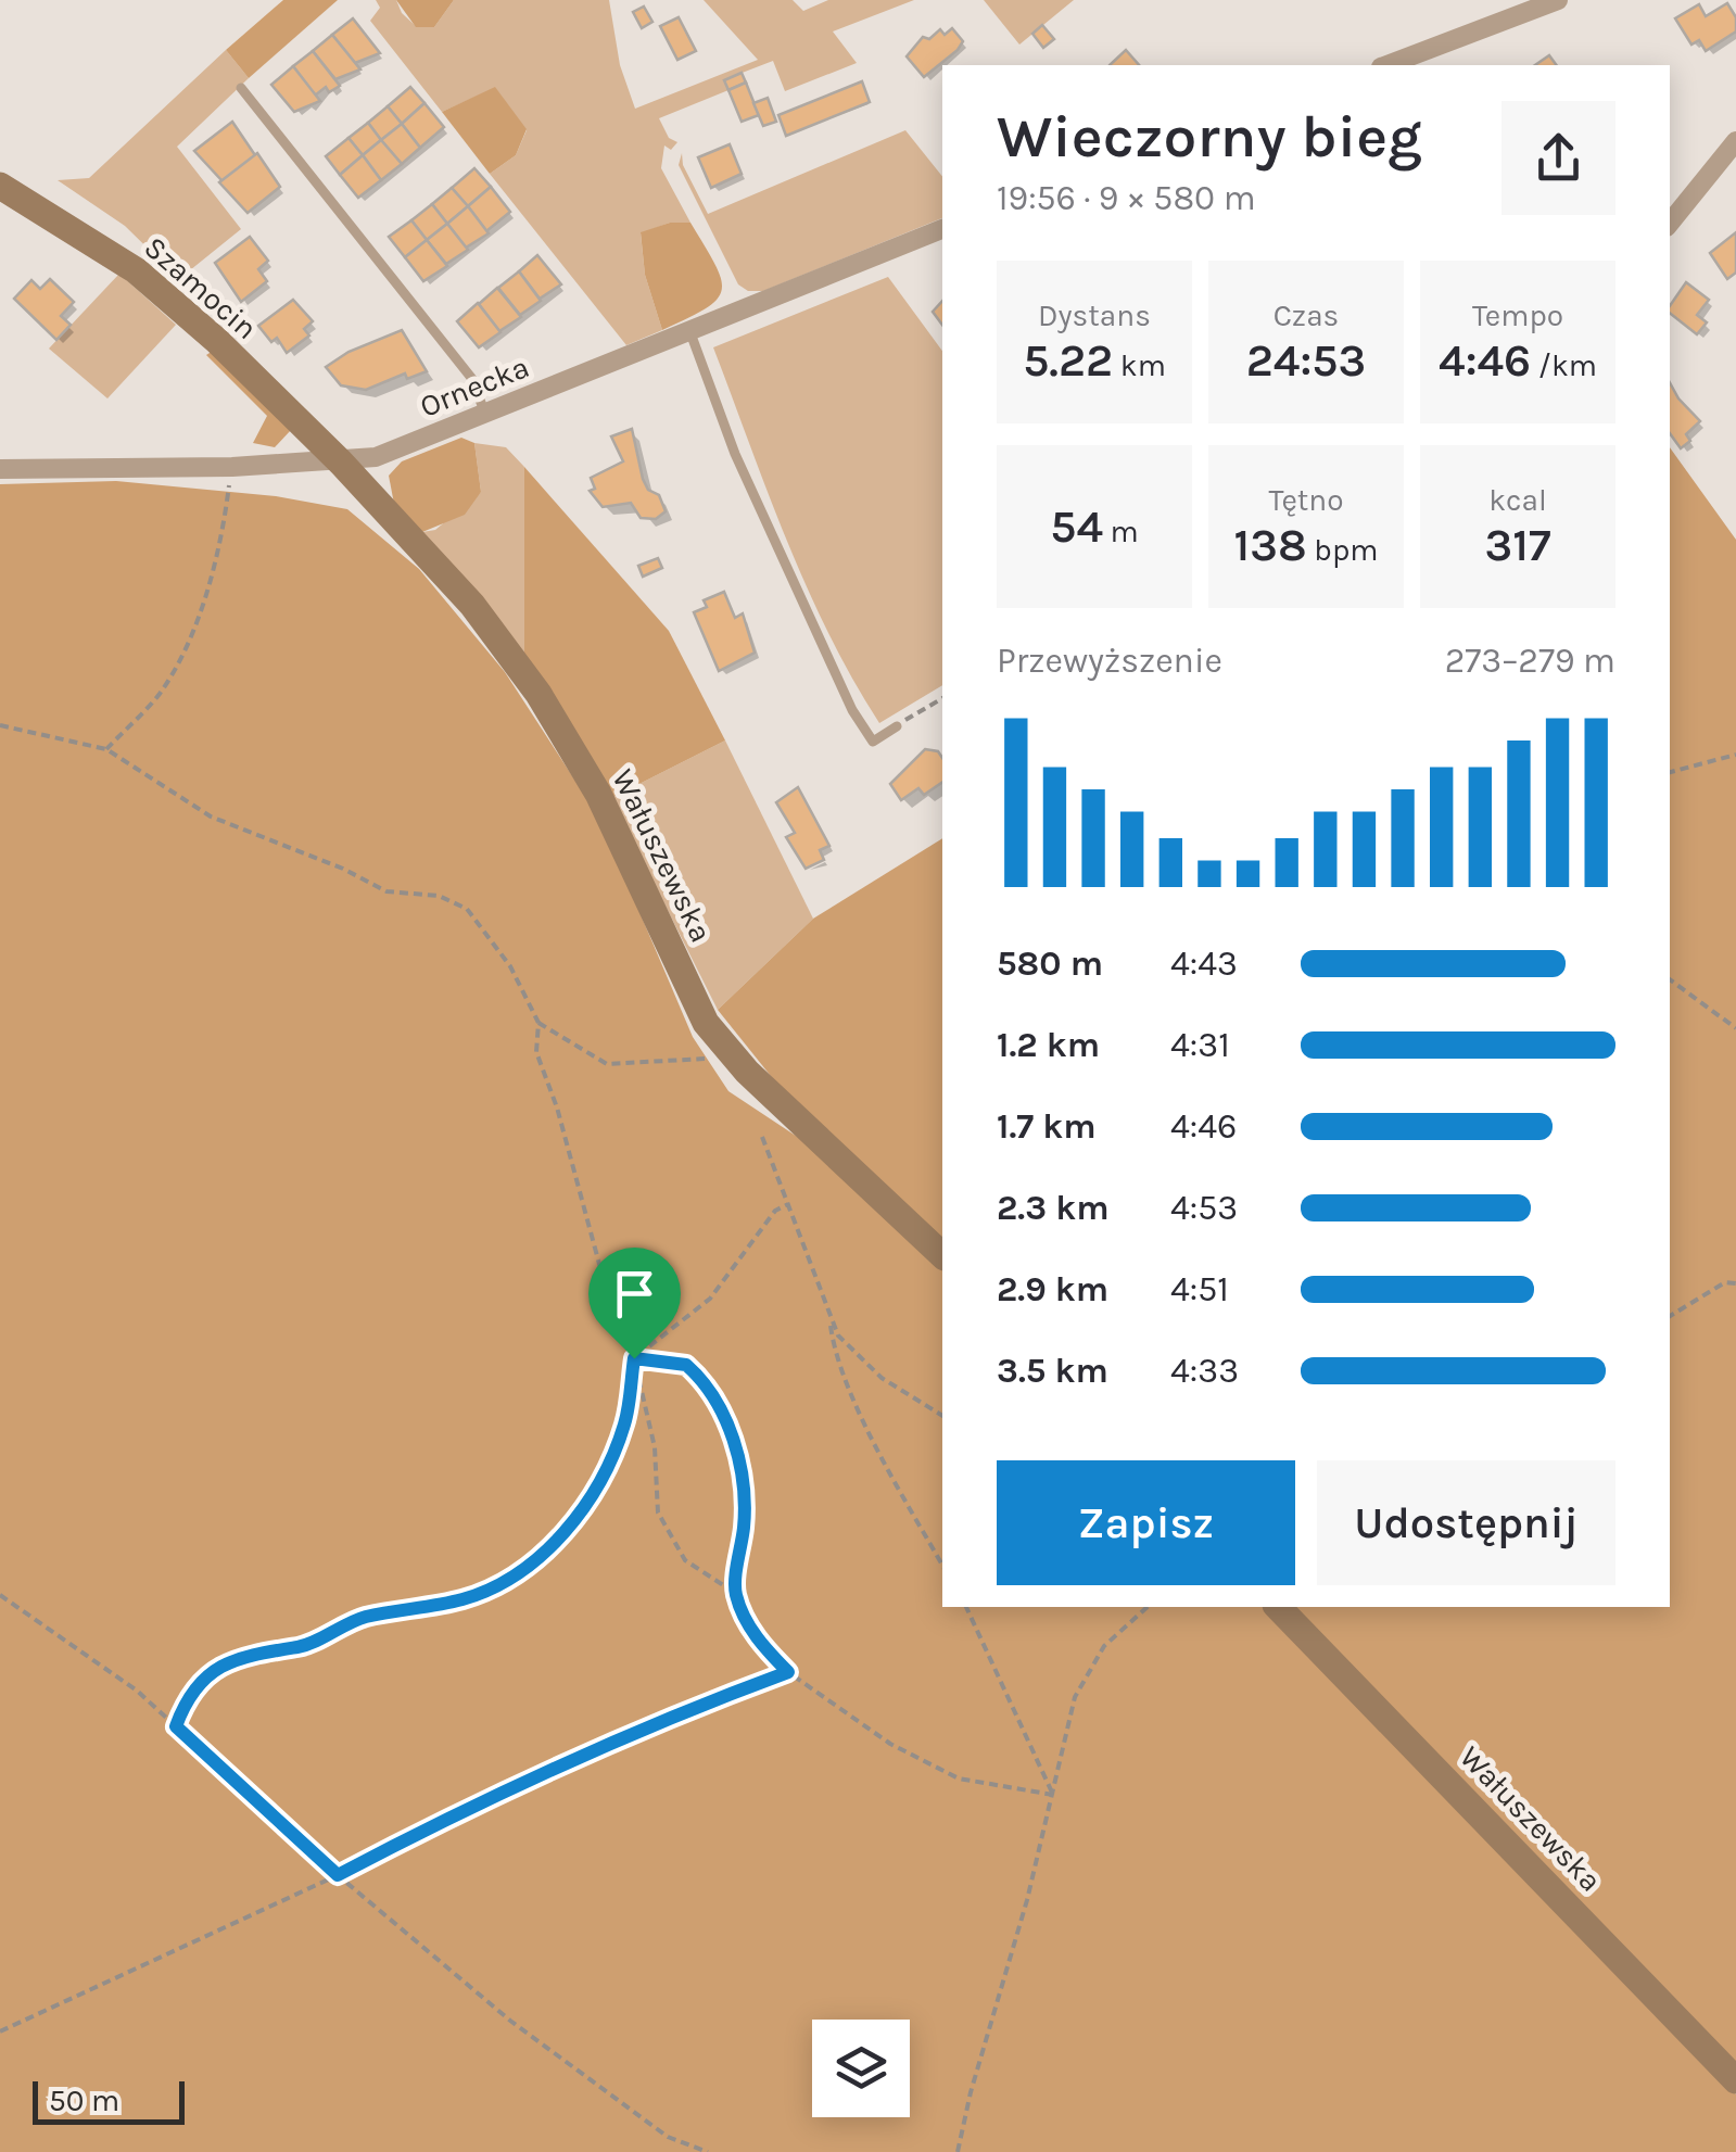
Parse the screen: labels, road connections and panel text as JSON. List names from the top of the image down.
{
  "streets": {
    "street": ["Szamocin", "Ornecka", "Wałuszewska"]
  },
  "crossings": [
    ["Szamocin", "Ornecka"],
    ["Szamocin", "Wałuszewska"],
    ["Ornecka", "Wałuszewska"]
  ],
  "scale_bar": "50 m",
  "page": {
    "heading": ["Wieczorny bieg", "19:56 · 9 × 580 m"],
    "stats": [
      ["Dystans", "5.22 km"],
      ["Czas", "24:53"],
      ["Tempo", "4:46 /km"],
      ["54 m"],
      ["Tętno", "138 bpm"],
      ["kcal", "317"]
    ],
    "chart": ["Przewyższenie", "273–279 m"],
    "list": [
      {
        "name": "580 m",
        "note": "4:43"
      },
      {
        "name": "1.2 km",
        "note": "4:31"
      },
      {
        "name": "1.7 km",
        "note": "4:46"
      },
      {
        "name": "2.3 km",
        "note": "4:53"
      },
      {
        "name": "2.9 km",
        "note": "4:51"
      },
      {
        "name": "3.5 km",
        "note": "4:33"
      }
    ],
    "buttons": ["Zapisz", "Udostępnij"],
    "scale": "50 m"
  }
}
